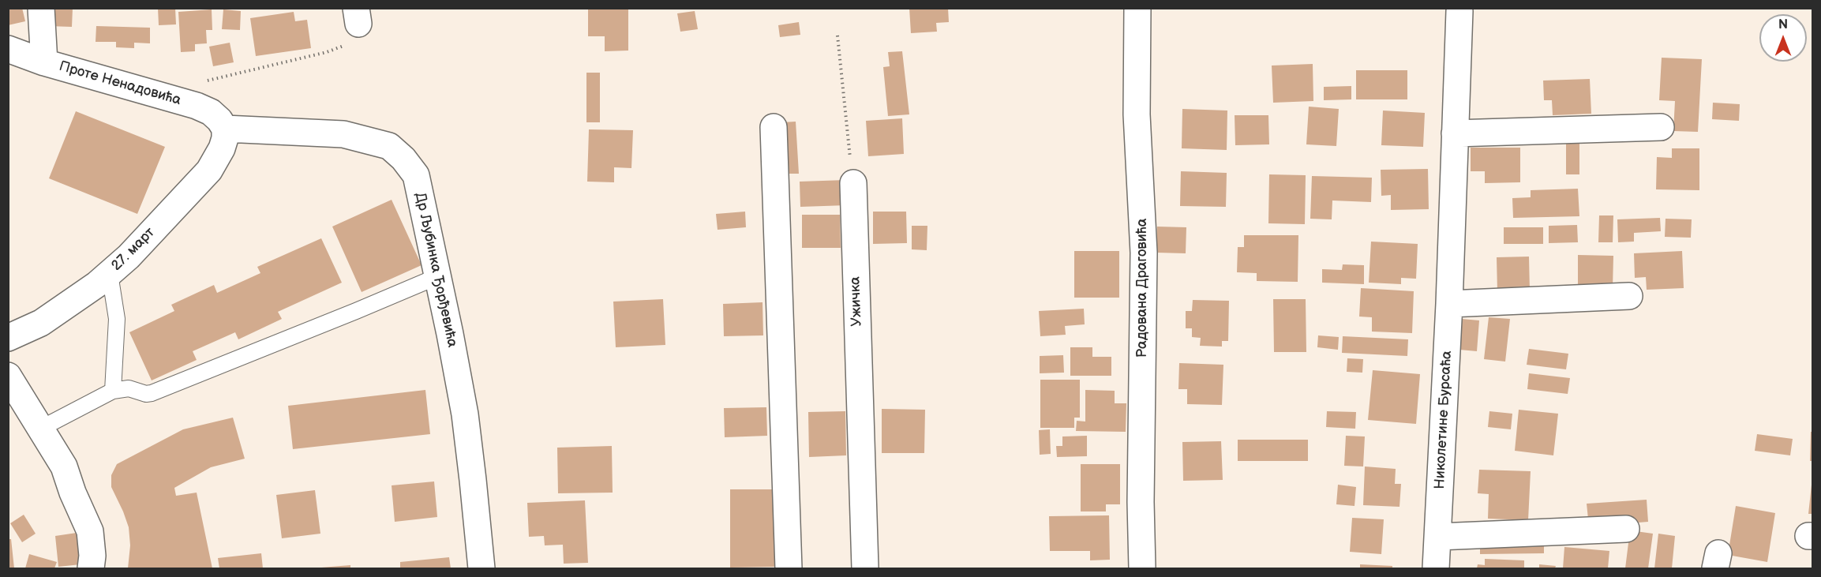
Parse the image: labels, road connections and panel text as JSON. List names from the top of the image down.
{
  "streets": {
    "street": [
      "Проте Ненадовића",
      "27. март",
      "Др Љубинка Ђорђевића",
      "Радована Драговића",
      "Ужичка",
      "Николетине Бурсаћа"
    ]
  },
  "crossings": [
    ["Проте Ненадовића", "27. март"],
    ["Проте Ненадовића", "Др Љубинка Ђорђевића"],
    ["27. март", "Др Љубинка Ђорђевића"]
  ],
  "north": "top"
}
